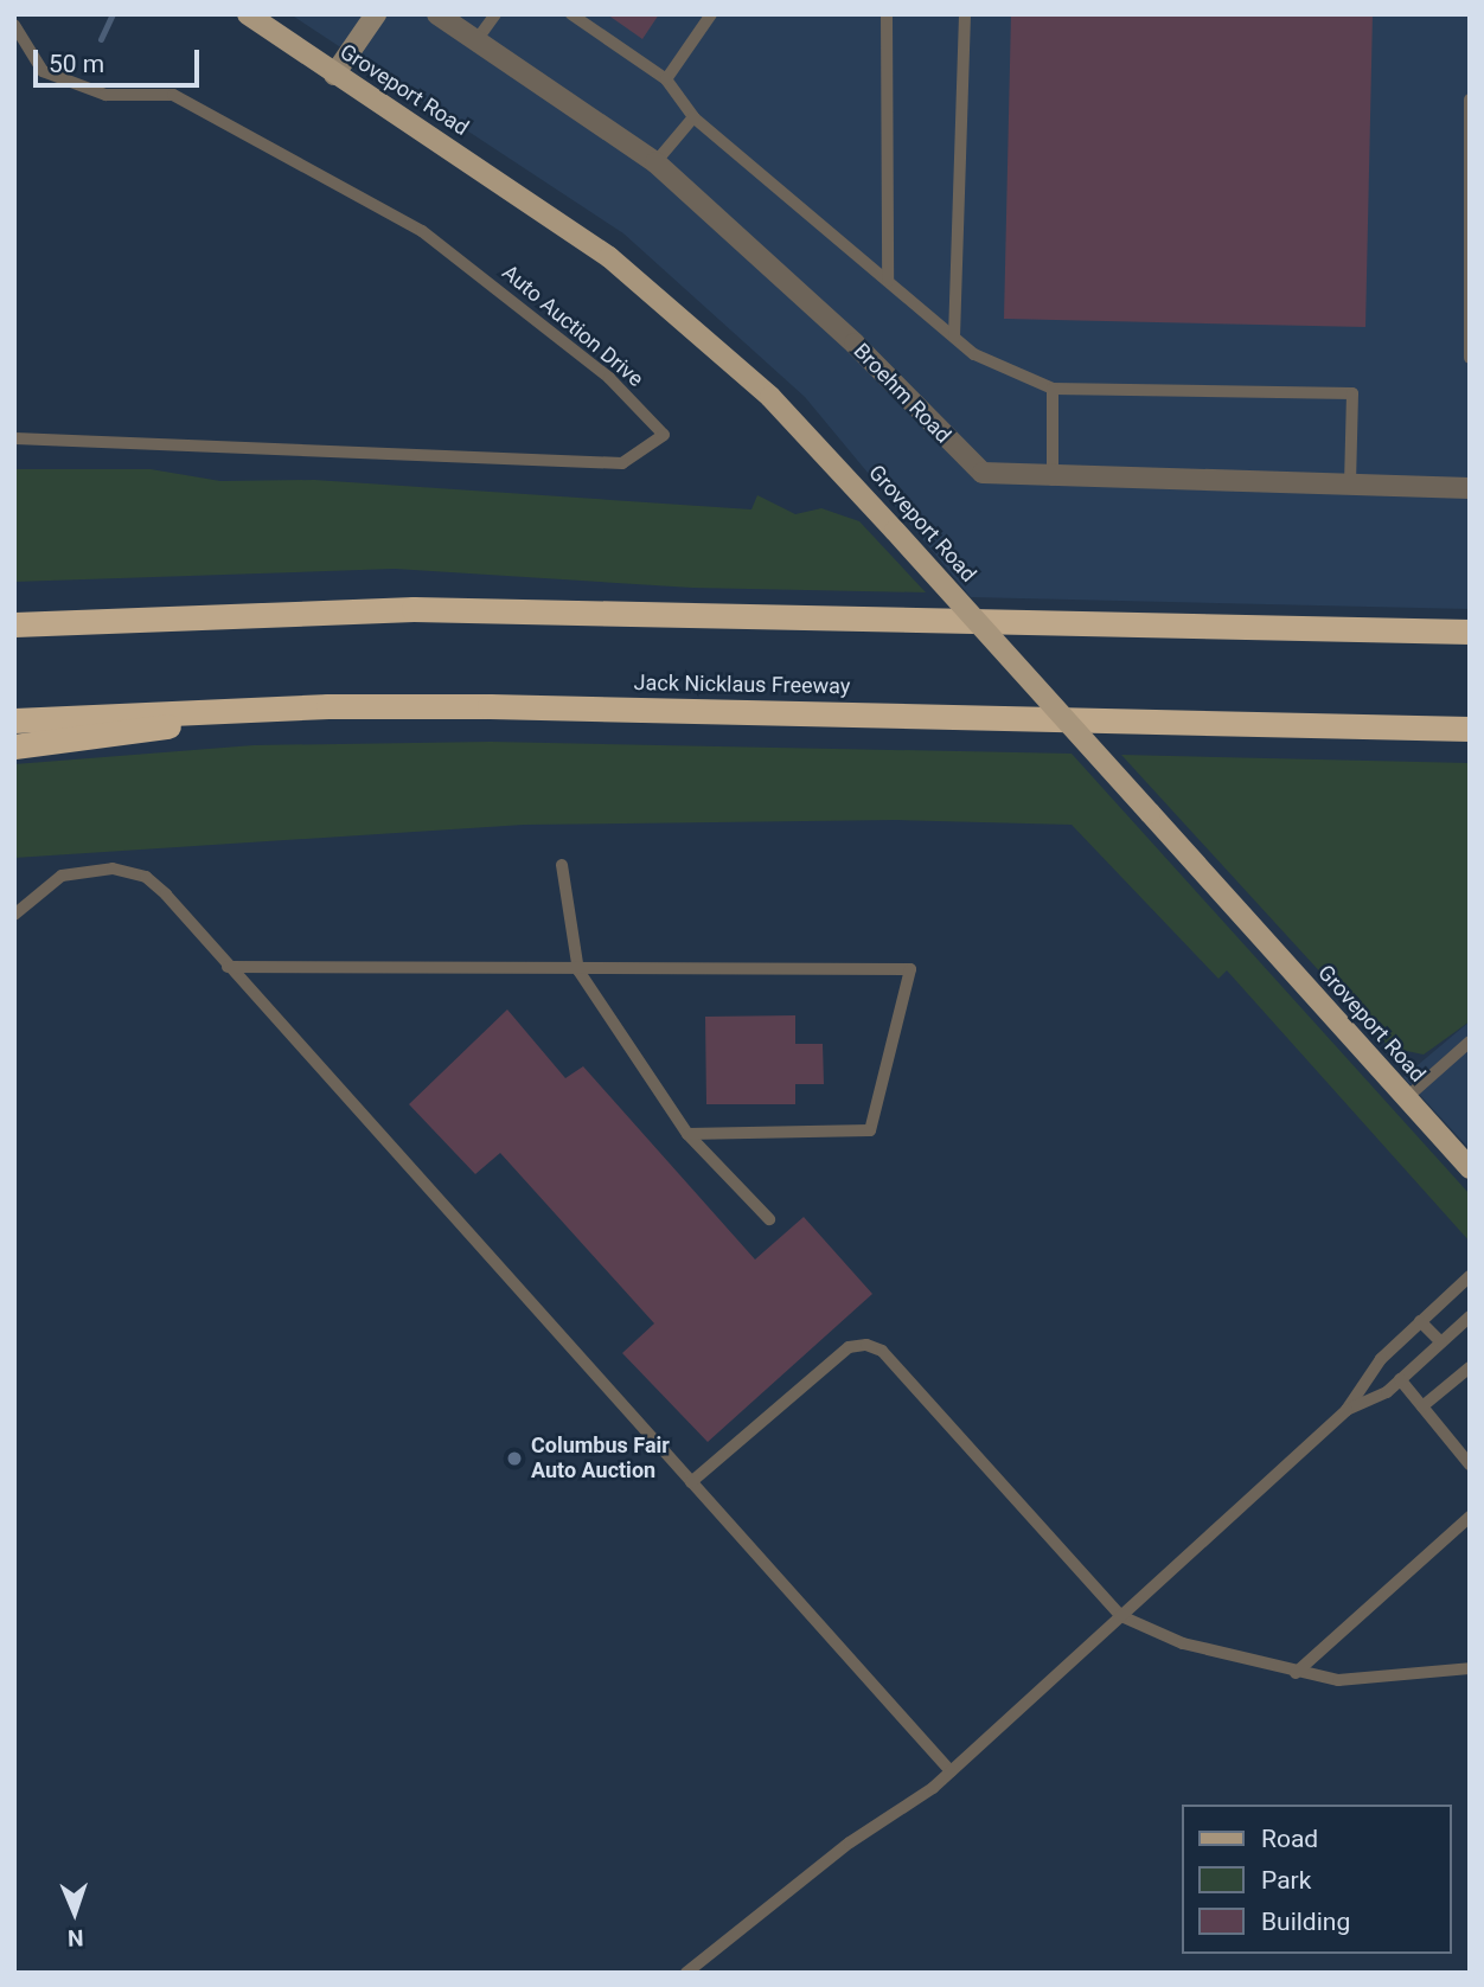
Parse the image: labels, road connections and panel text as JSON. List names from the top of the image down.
{
  "streets": {
    "highway": ["Jack Nicklaus Freeway"],
    "main road": ["Groveport Road"],
    "street": ["Broehm Road"],
    "lane": ["Auto Auction Drive"]
  },
  "places": ["Columbus Fair Auto Auction"],
  "legend": ["Road", "Park", "Building"],
  "scale_bar": "50 m",
  "north": "bottom"
}
